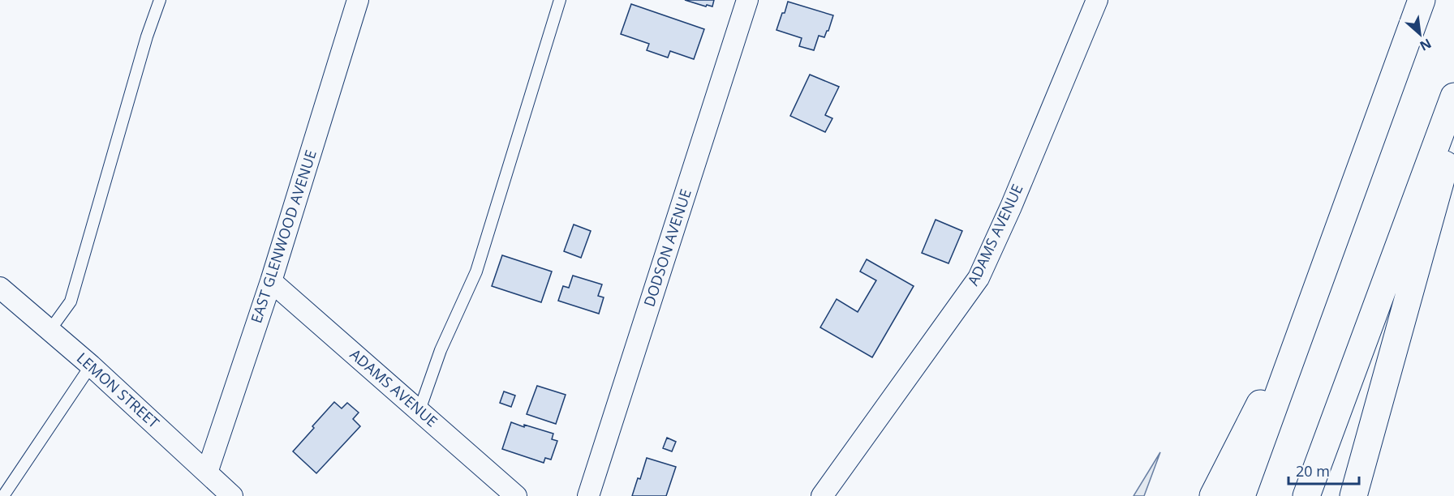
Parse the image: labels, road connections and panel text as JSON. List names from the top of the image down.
{
  "streets": {
    "street": [
      "ADAMS AVENUE",
      "EAST GLENWOOD AVENUE",
      "DODSON AVENUE",
      "LEMON STREET"
    ]
  },
  "crossings": [
    ["ADAMS AVENUE", "EAST GLENWOOD AVENUE"],
    ["EAST GLENWOOD AVENUE", "LEMON STREET"]
  ],
  "scale_bar": "20 m",
  "north": "bottom right"
}
